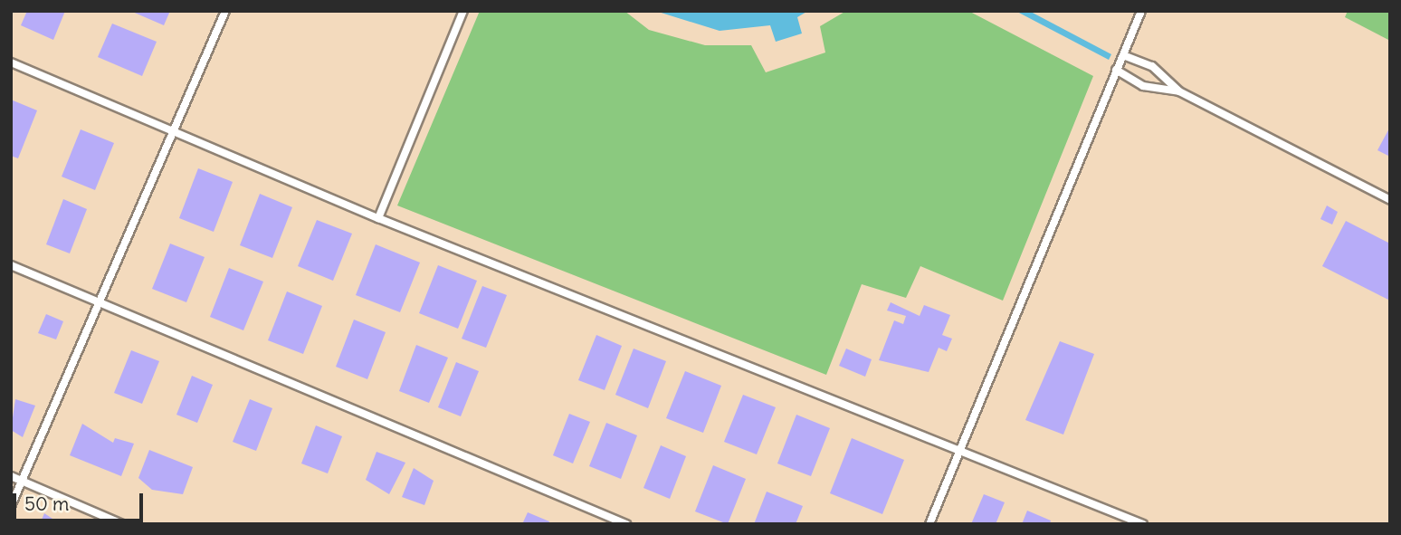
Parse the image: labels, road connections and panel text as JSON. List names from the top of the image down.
{
  "scale_bar": "50 m"
}
